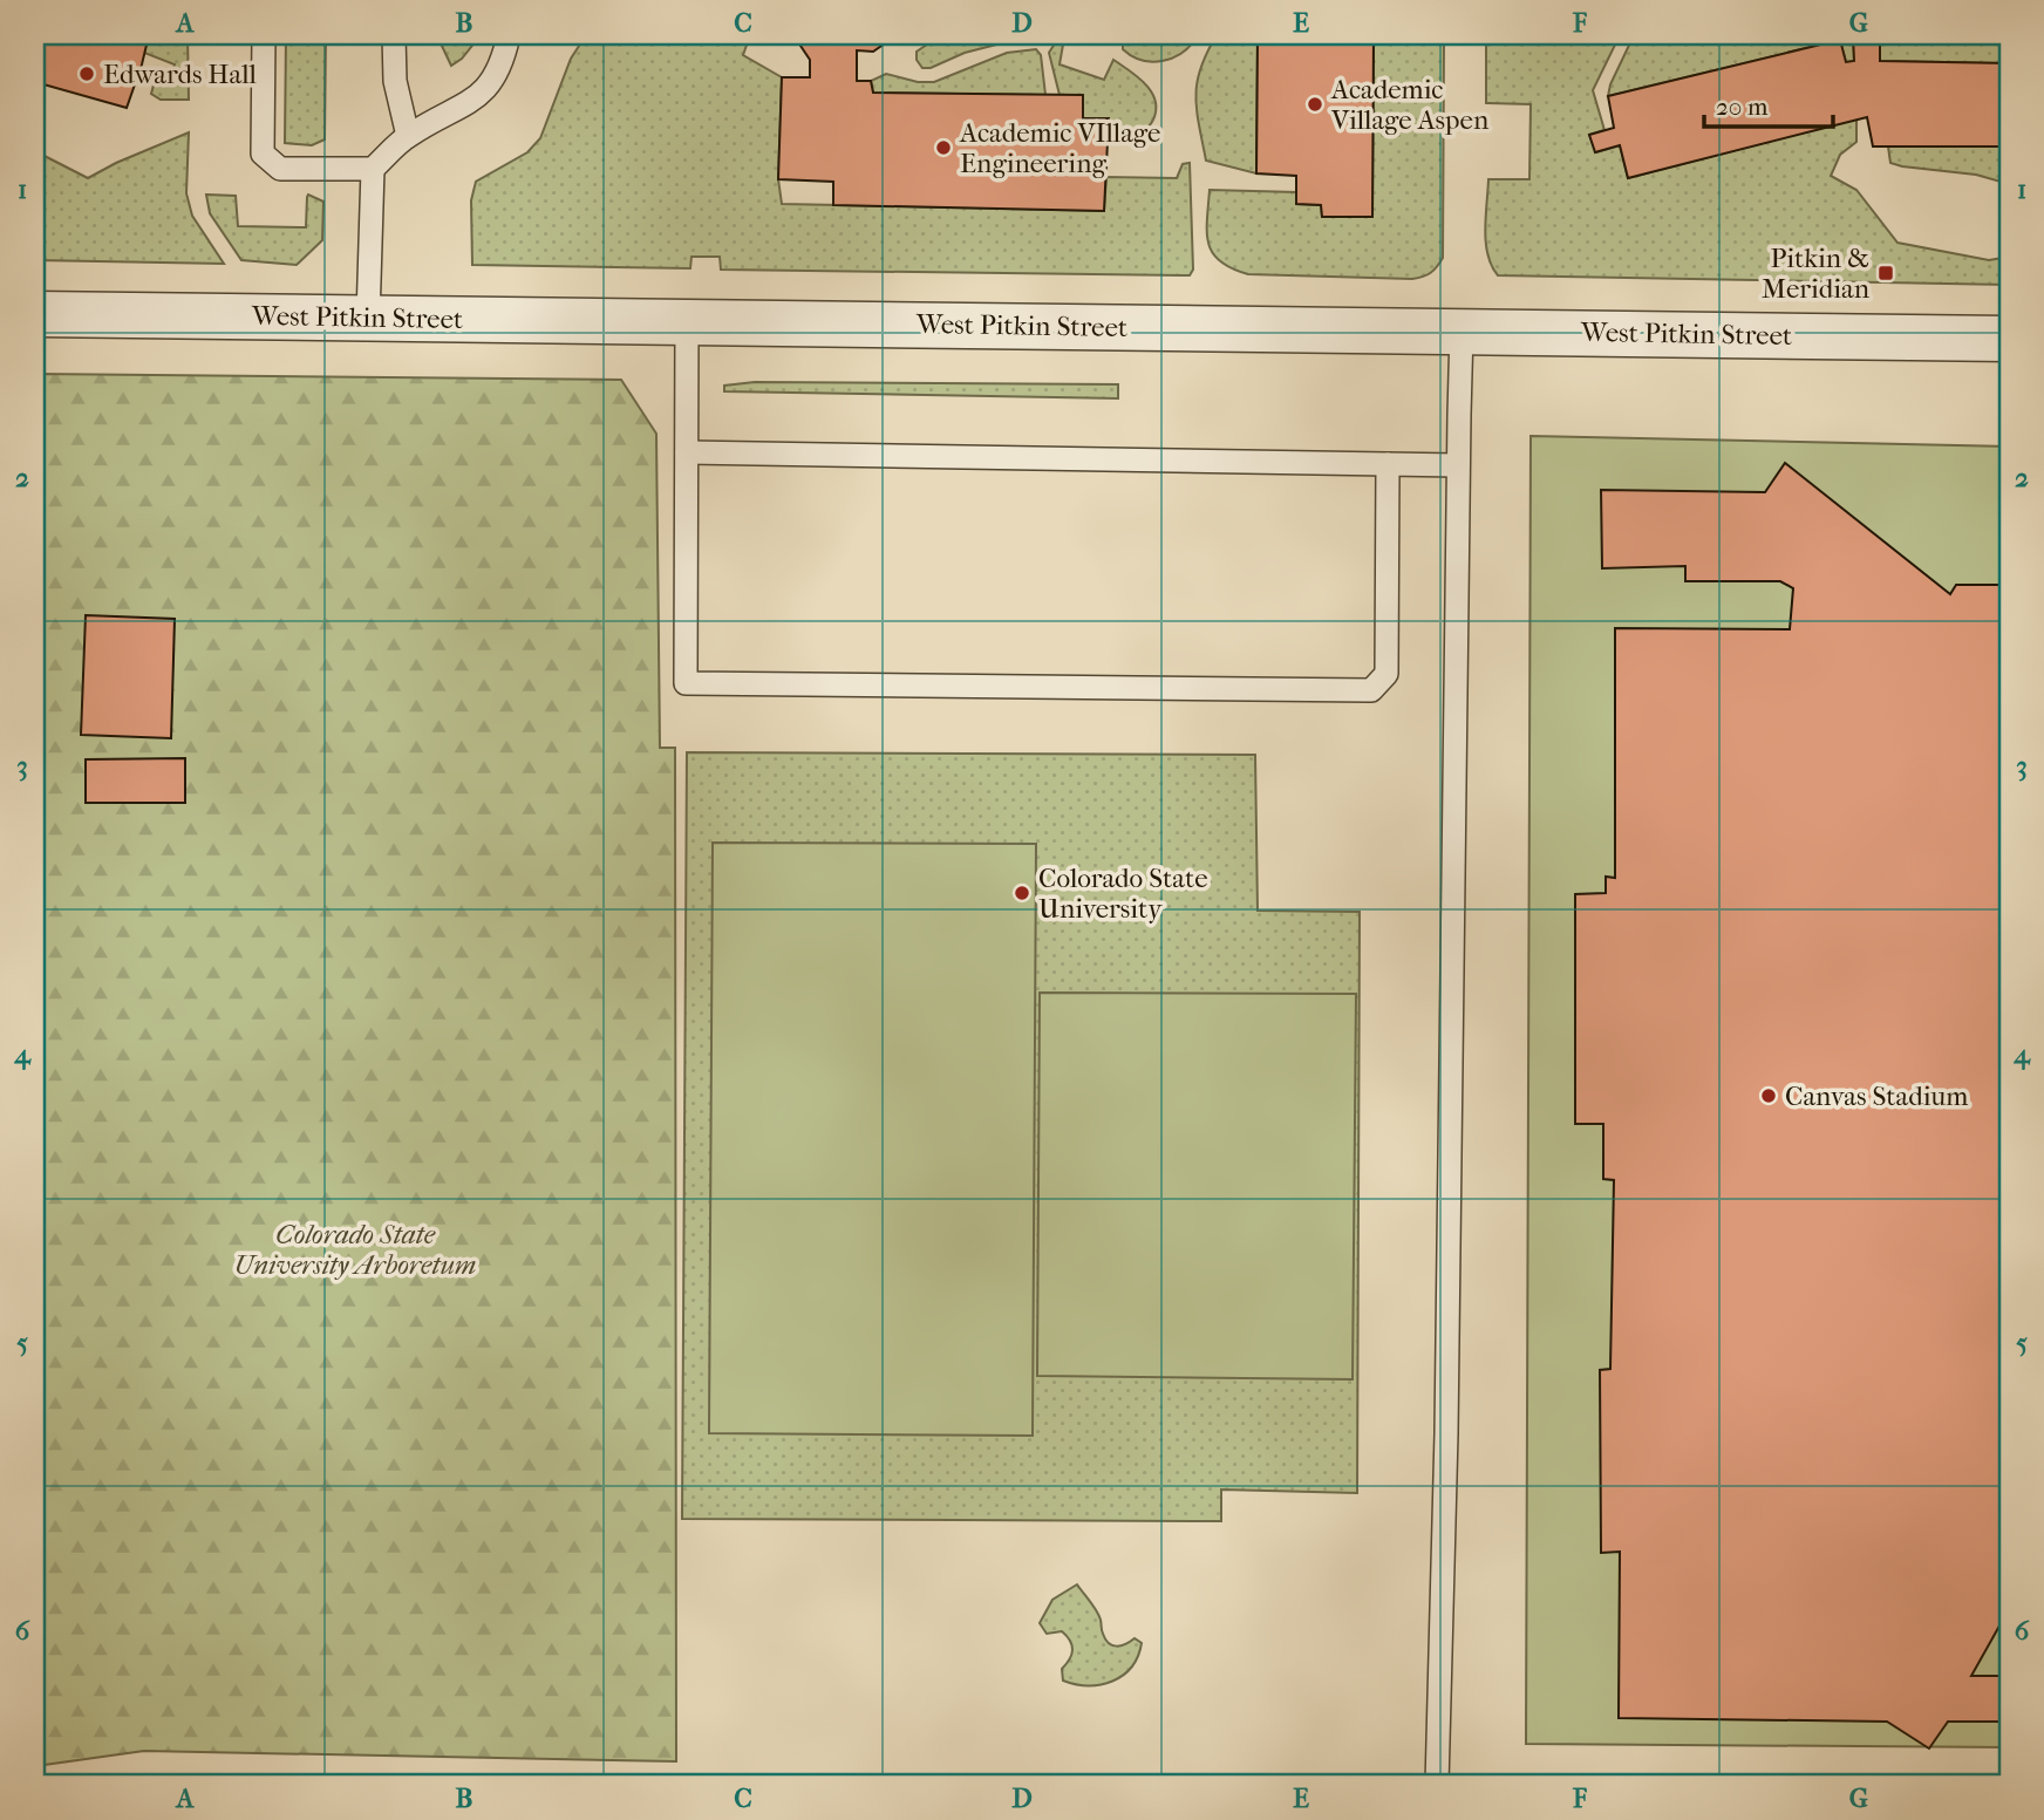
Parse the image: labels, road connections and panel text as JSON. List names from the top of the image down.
{
  "streets": {
    "street": ["West Pitkin Street"]
  },
  "parks": ["Colorado State University Arboretum"],
  "places": {
    "other": [
      "Edwards Hall",
      "Academic Village Aspen",
      "Academic VIllage Engineering",
      "Colorado State University",
      "Canvas Stadium"
    ],
    "transit": ["Pitkin & Meridian"]
  },
  "scale_bar": "20 m",
  "grid": {
    "columns": [
      "A",
      "B",
      "C",
      "D",
      "E",
      "F",
      "G"
    ],
    "rows": [
      "1",
      "2",
      "3",
      "4",
      "5",
      "6"
    ]
  }
}
